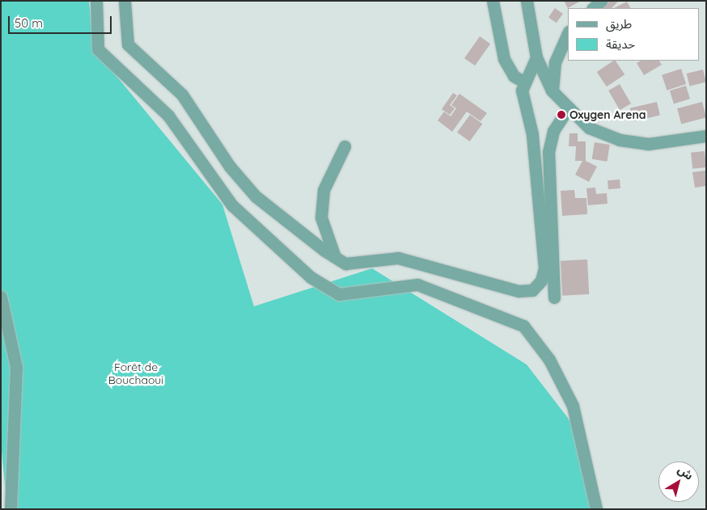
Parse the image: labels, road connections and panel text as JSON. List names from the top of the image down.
{
  "parks": ["Forêt de Bouchaoui"],
  "places": ["Oxygen Arena"],
  "legend": ["طريق", "حديقة"],
  "scale_bar": "50 m",
  "north": "top right"
}
